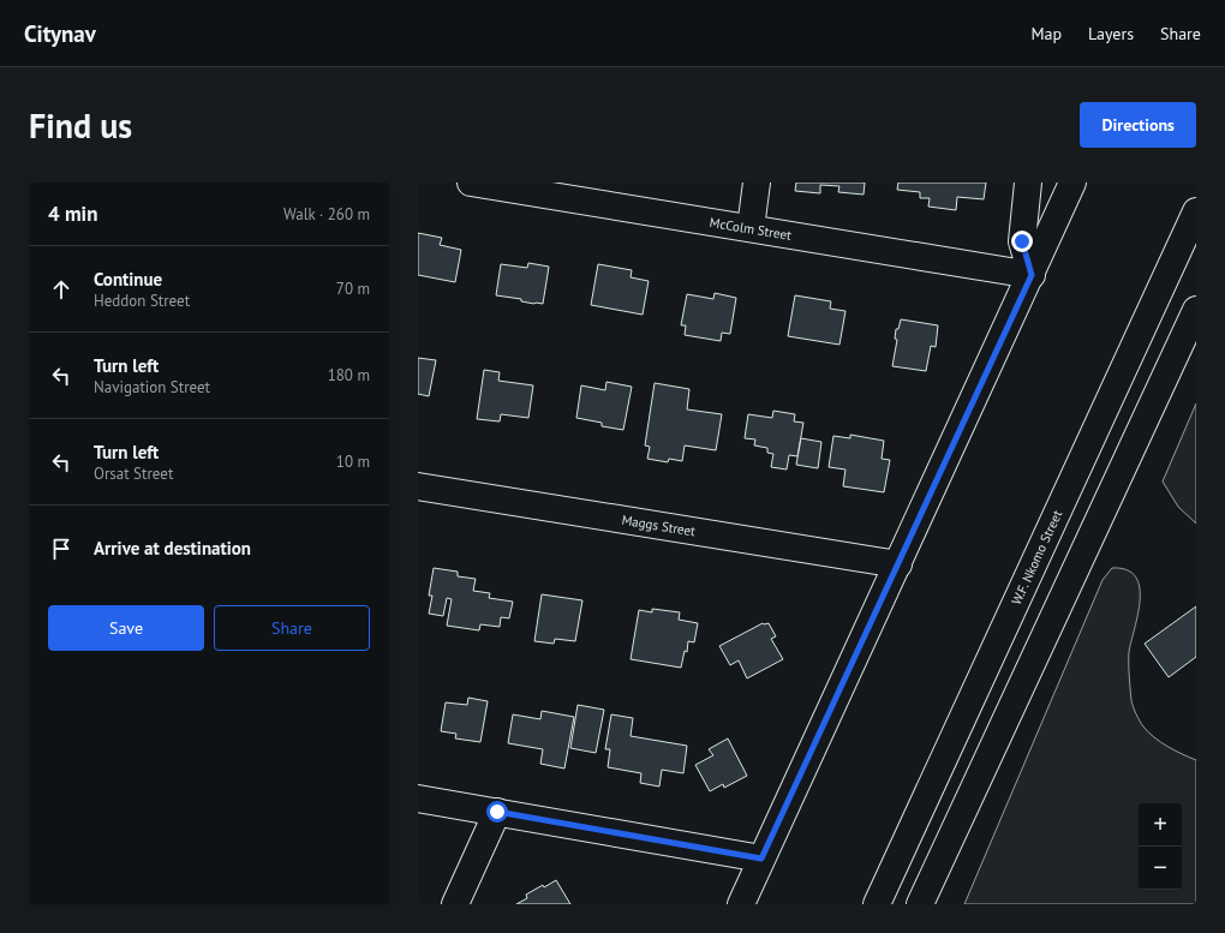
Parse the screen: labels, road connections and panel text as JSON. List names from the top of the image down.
{
  "streets": {
    "street": ["McColm Street", "Maggs Street", "W.F. Nkomo Street"]
  },
  "page": {
    "header": "Citynav",
    "nav": ["Map", "Layers", "Share"],
    "buttons": [
      "Directions",
      ["Save", "Share"]
    ],
    "title": "Find us",
    "heading": ["4 min", "Walk · 260 m"],
    "list": [
      ["Continue", "Heddon Street", "70 m"],
      ["Turn left", "Navigation Street", "180 m"],
      ["Turn left", "Orsat Street", "10 m"],
      "Arrive at destination"
    ],
    "map_buttons": ["+", "−"]
  }
}
